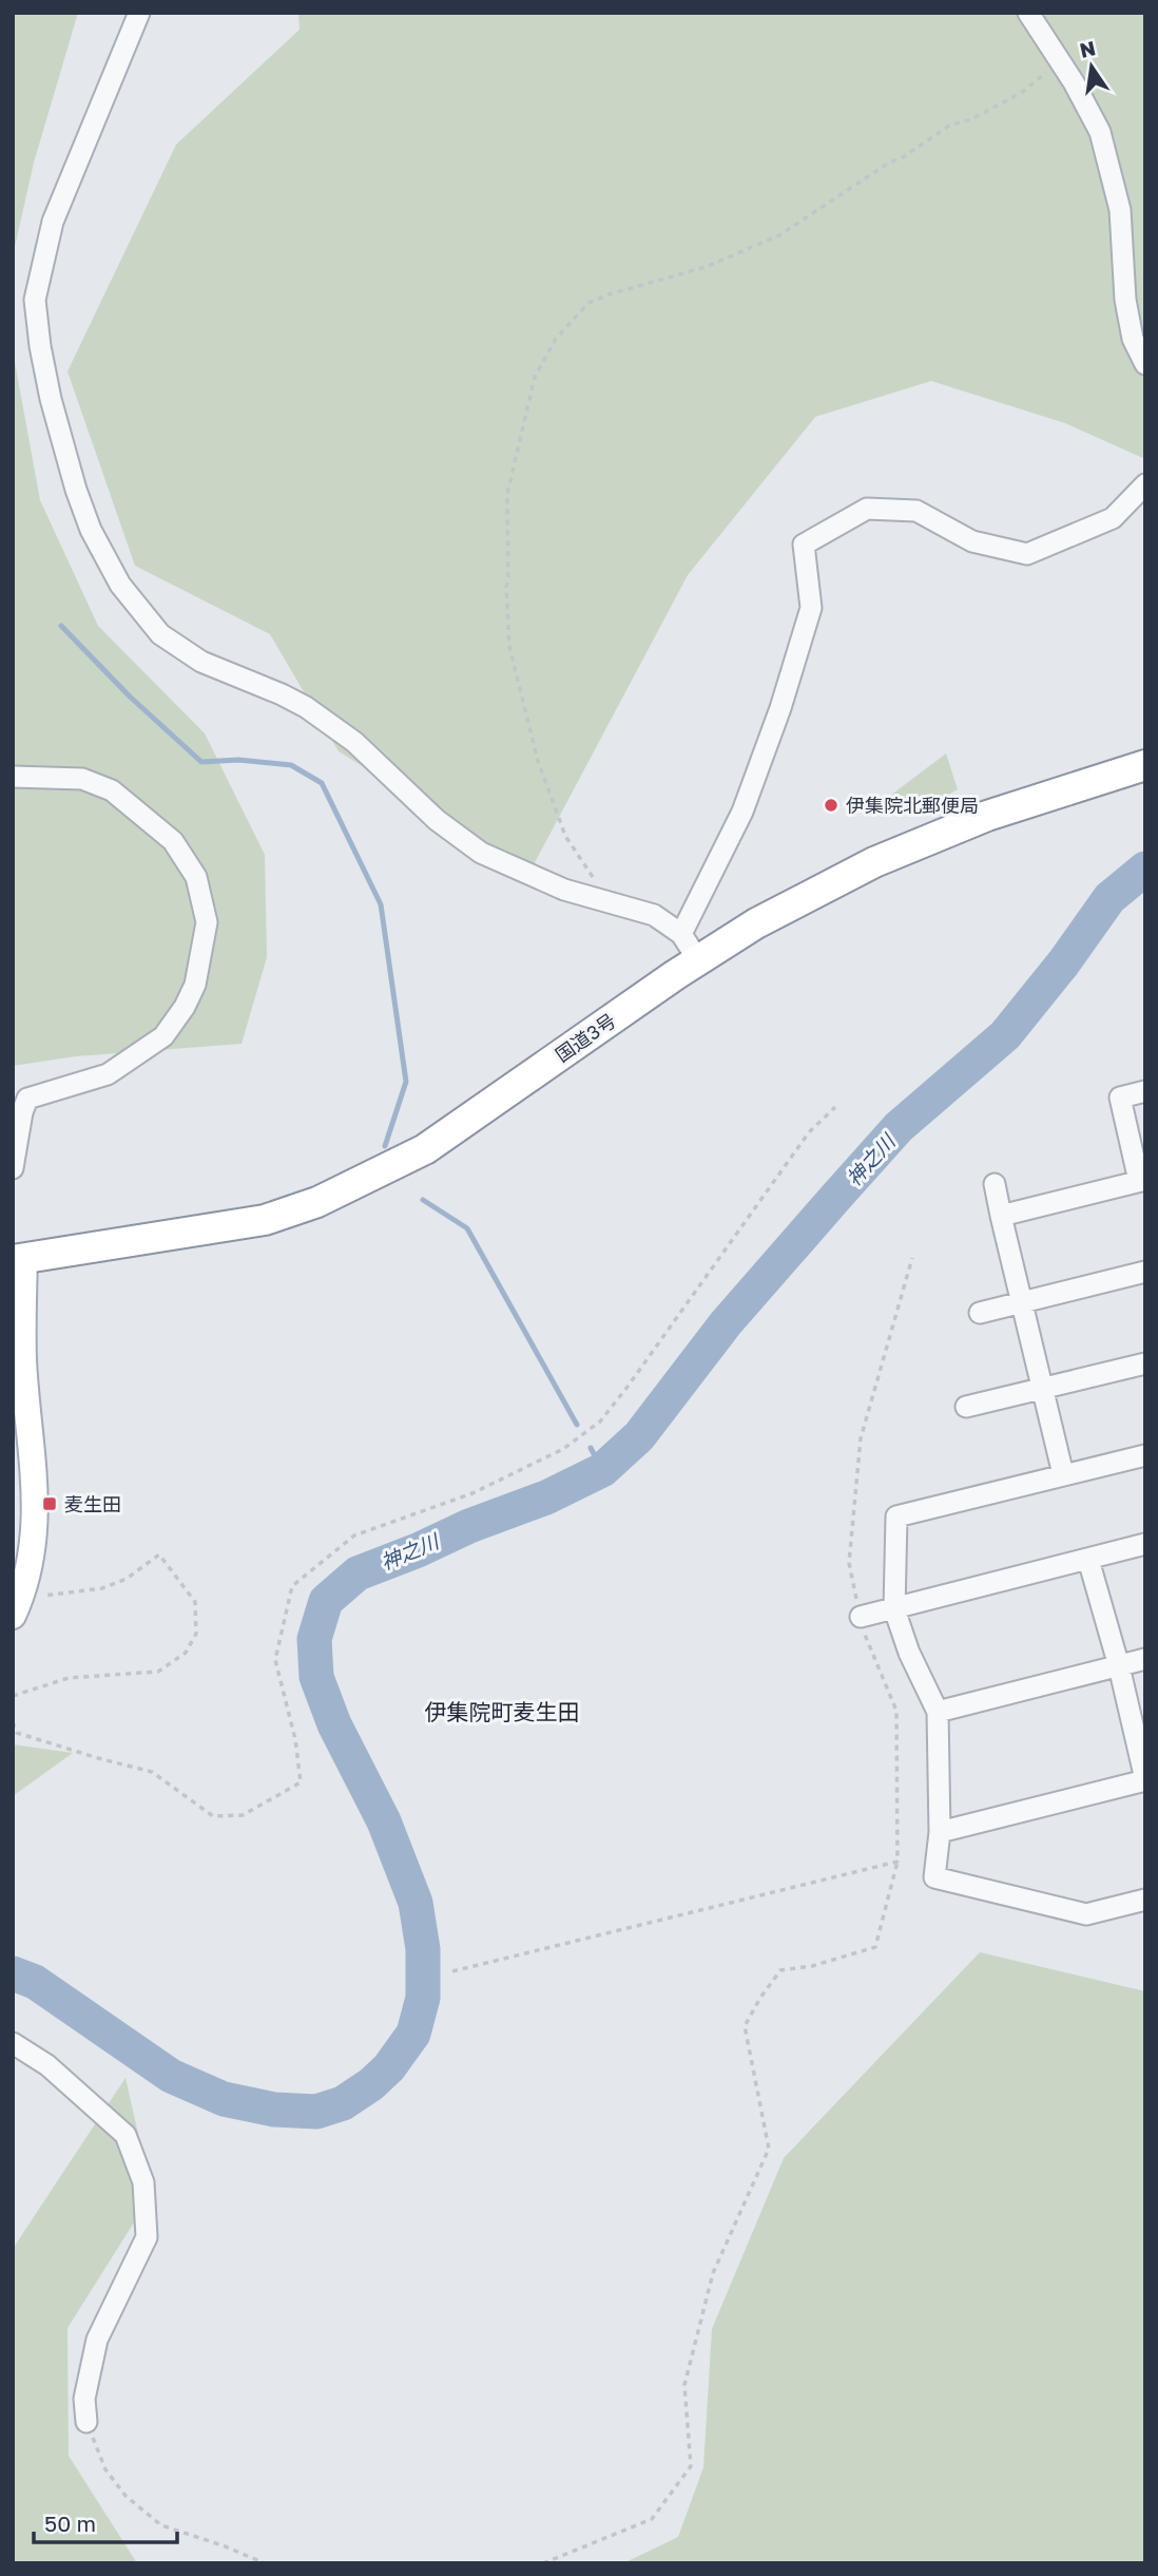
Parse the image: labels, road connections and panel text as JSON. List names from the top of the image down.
{
  "streets": {
    "highway": ["国道3号"]
  },
  "districts": ["伊集院町麦生田"],
  "water": ["神之川"],
  "places": {
    "other": ["伊集院北郵便局"],
    "transit": ["麦生田"]
  },
  "scale_bar": "50 m",
  "north": "top"
}
